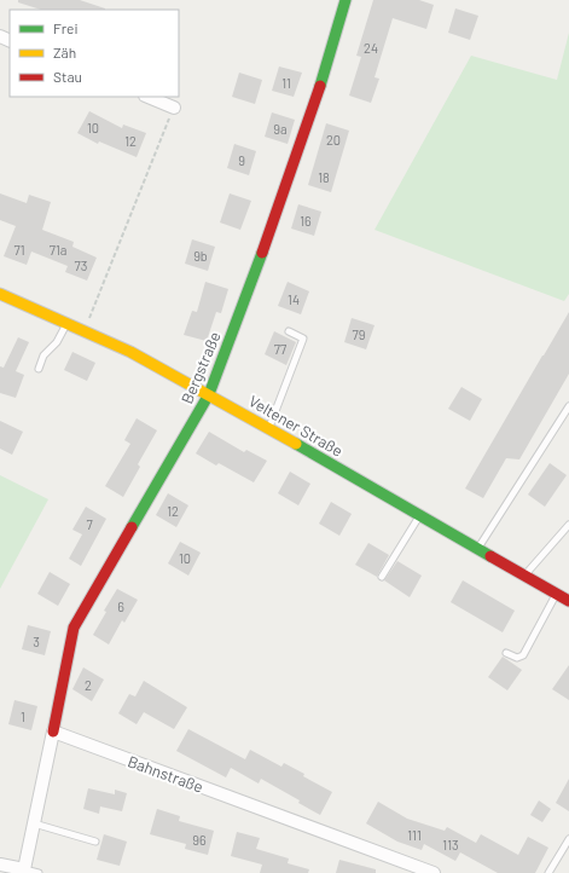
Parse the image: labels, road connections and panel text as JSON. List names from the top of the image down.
{
  "streets": {
    "street": ["Bergstraße", "Veltener Straße", "Bahnstraße"]
  },
  "crossings": [
    ["Bergstraße", "Veltener Straße"],
    ["Bergstraße", "Bahnstraße"]
  ],
  "house_numbers": [
    "24",
    "11",
    "10",
    "9a",
    "20",
    "12",
    "9",
    "18",
    "16",
    "71",
    "71a",
    "9b",
    "73",
    "14",
    "79",
    "77",
    "12",
    "7",
    "10",
    "6",
    "3",
    "2",
    "1",
    "111",
    "96",
    "113"
  ],
  "legend": ["Frei", "Zäh", "Stau"]
}
